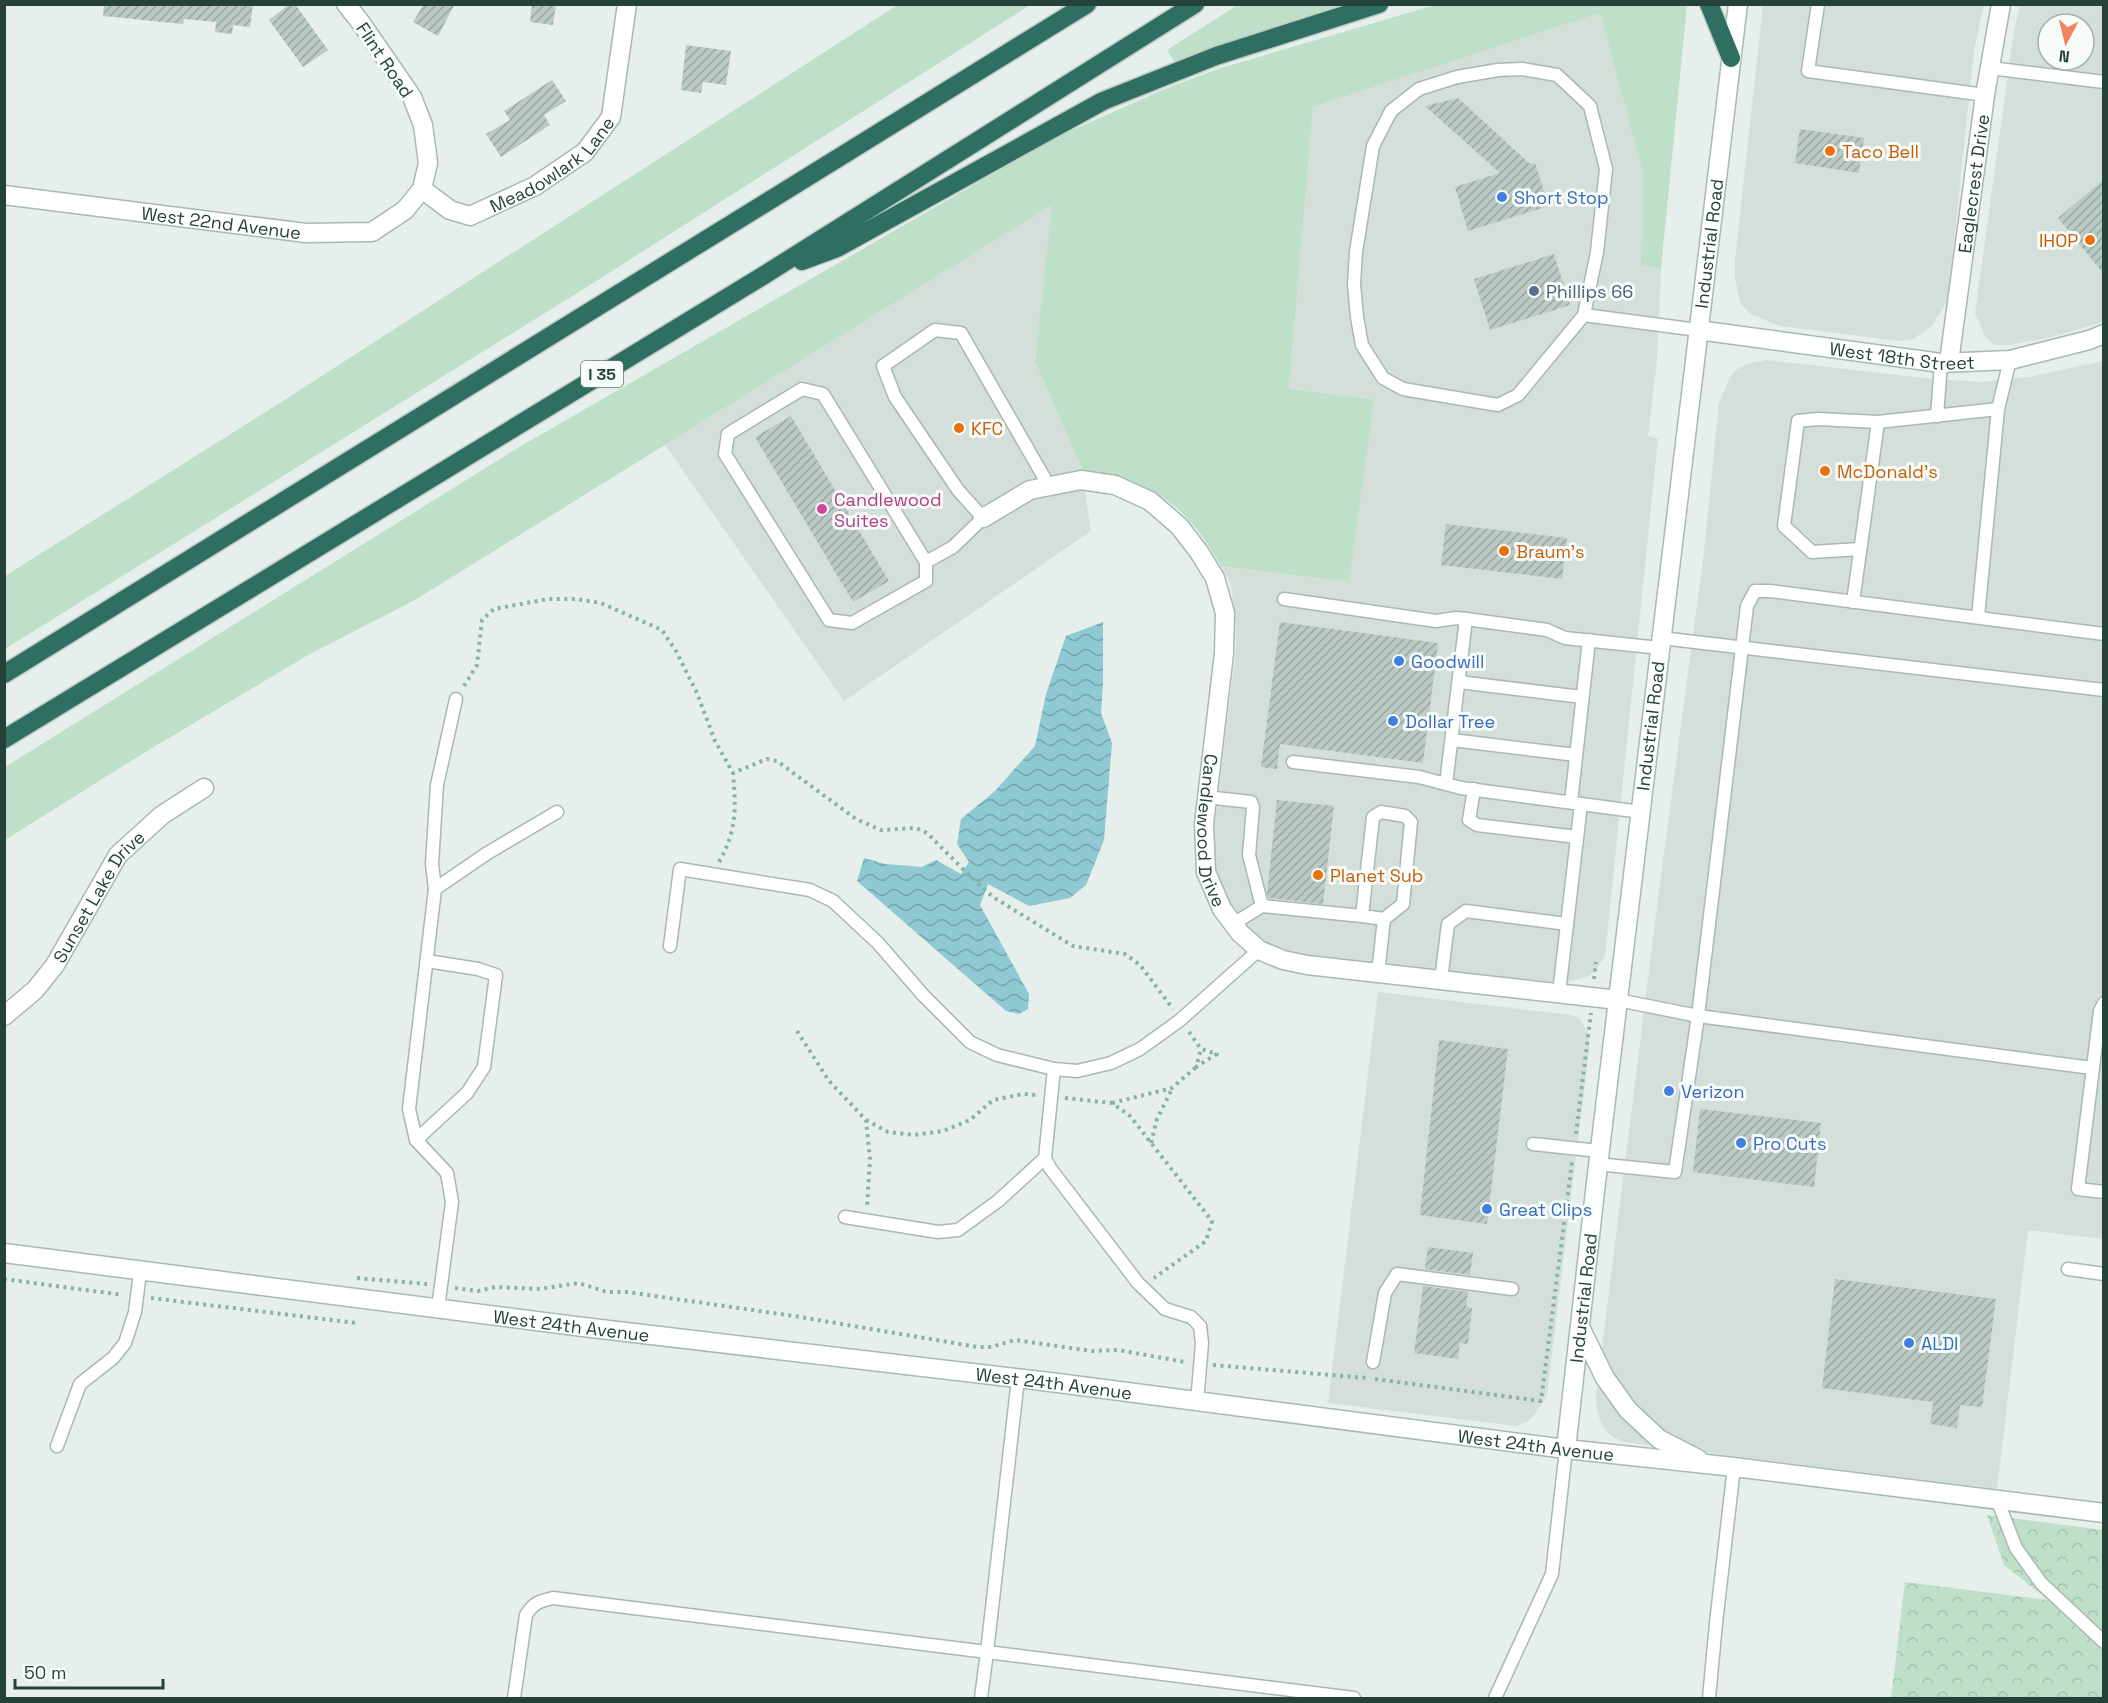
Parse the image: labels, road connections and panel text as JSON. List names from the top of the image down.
{
  "streets": {
    "highway": ["I 35"],
    "street": [
      "Flint Road",
      "Meadowlark Lane",
      "Eaglecrest Drive",
      "West 22nd Avenue",
      "Industrial Road",
      "West 18th Street",
      "Candlewood Drive",
      "Sunset Lake Drive",
      "West 24th Avenue"
    ]
  },
  "crossings": [
    ["Flint Road", "Meadowlark Lane"],
    ["Flint Road", "West 22nd Avenue"],
    ["Meadowlark Lane", "West 22nd Avenue"],
    ["Eaglecrest Drive", "West 18th Street"],
    ["Industrial Road", "West 18th Street"],
    ["Industrial Road", "Candlewood Drive"],
    ["Industrial Road", "West 24th Avenue"]
  ],
  "places": [
    "Taco Bell",
    "Short Stop",
    "IHOP",
    "Phillips 66",
    "KFC",
    "McDonald's",
    "Candlewood Suites",
    "Braum's",
    "Goodwill",
    "Dollar Tree",
    "Planet Sub",
    "Verizon",
    "Pro Cuts",
    "Great Clips",
    "ALDI"
  ],
  "scale_bar": "50 m",
  "north": "bottom"
}
